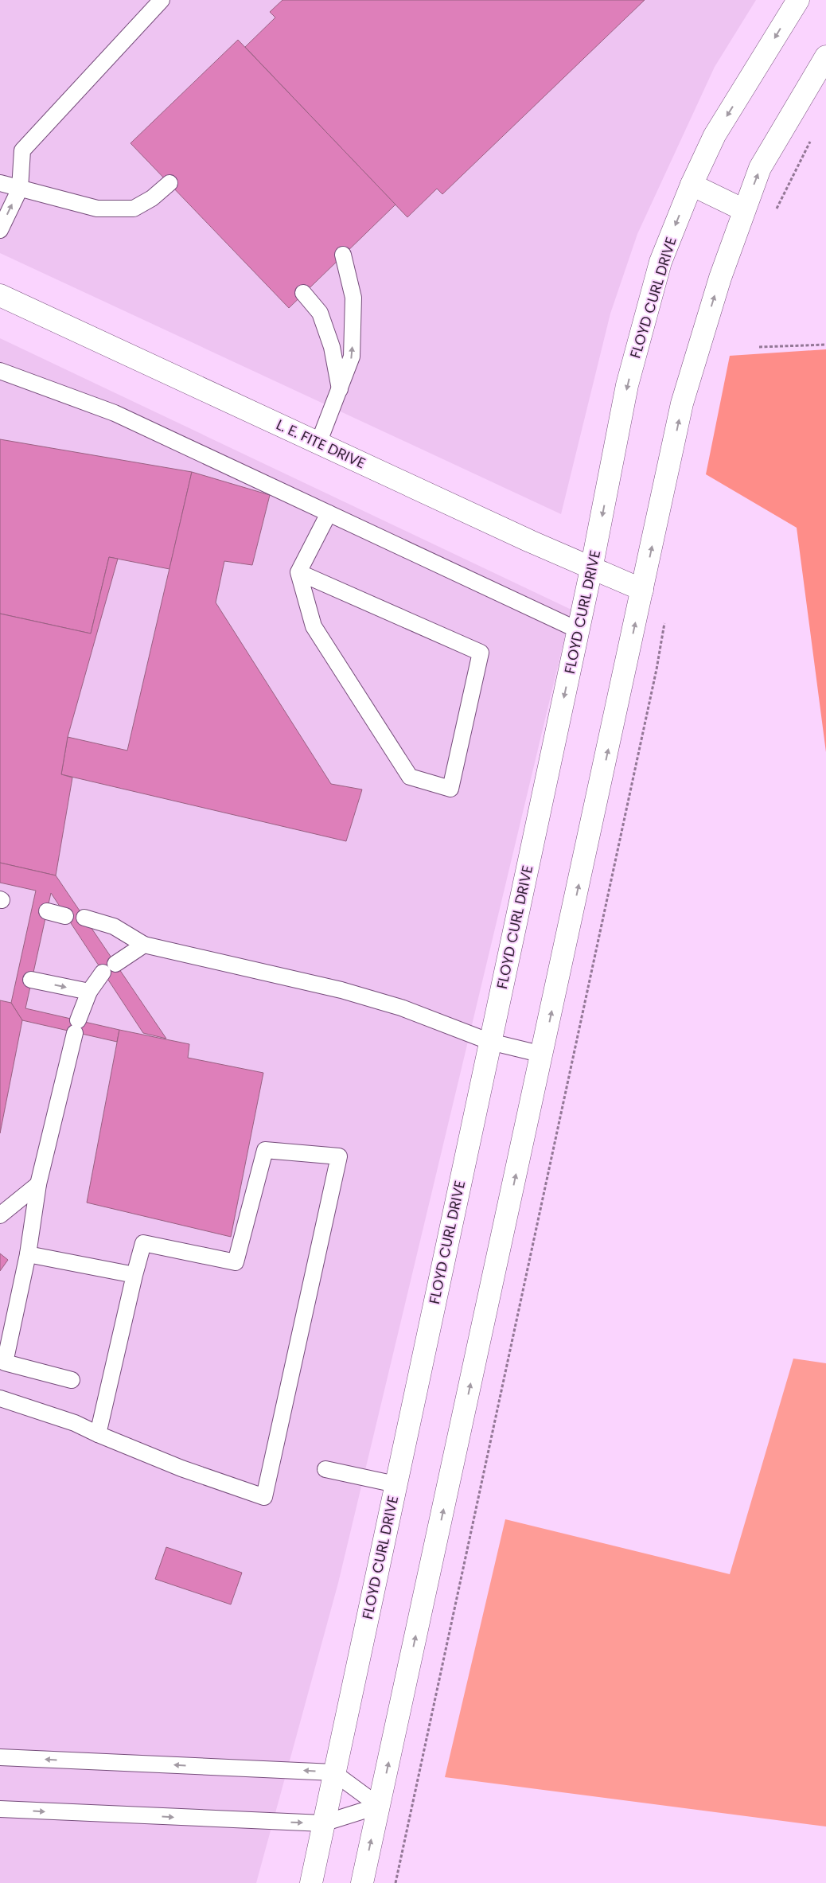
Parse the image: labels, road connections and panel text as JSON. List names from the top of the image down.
{
  "streets": {
    "street": ["FLOYD CURL DRIVE", "L. E. FITE DRIVE"]
  },
  "crossings": [
    ["FLOYD CURL DRIVE", "L. E. FITE DRIVE"]
  ]
}
